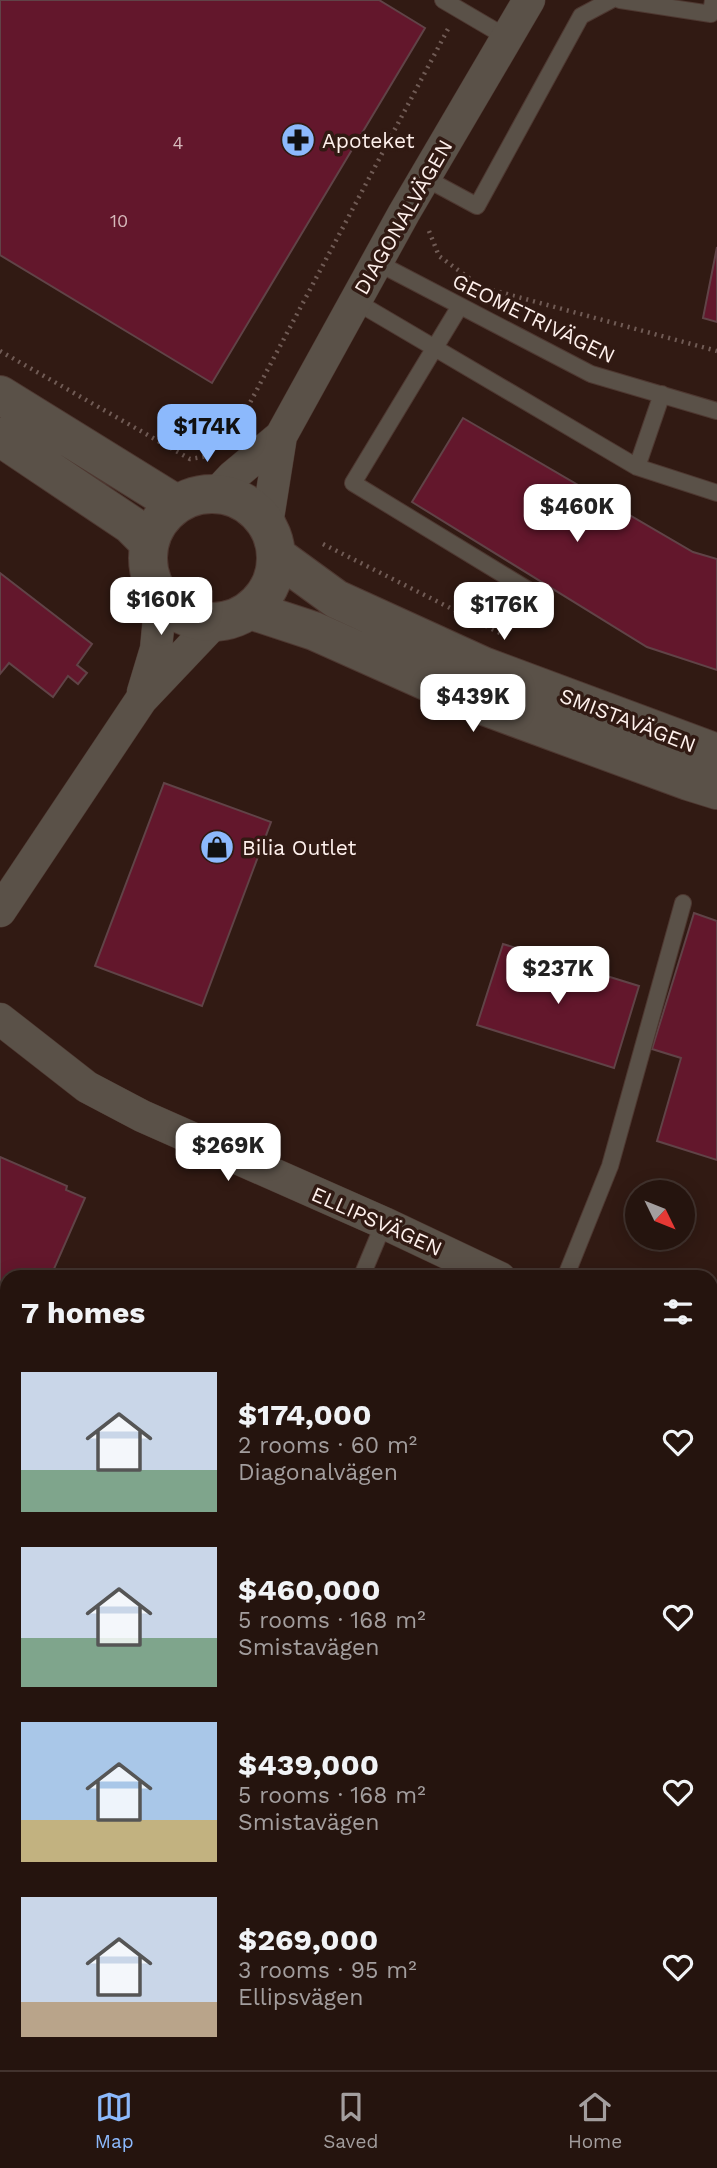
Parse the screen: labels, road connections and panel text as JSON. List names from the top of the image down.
{
  "streets": {
    "street": ["DIAGONALVÄGEN", "SMISTAVÄGEN", "ELLIPSVÄGEN"],
    "lane": ["GEOMETRIVÄGEN"]
  },
  "crossings": [
    ["DIAGONALVÄGEN", "GEOMETRIVÄGEN"],
    ["DIAGONALVÄGEN", "SMISTAVÄGEN"]
  ],
  "places": {
    "pharmacy": ["Apoteket"],
    "shop": ["Bilia Outlet"]
  },
  "house_numbers": ["4", "10"],
  "north": "bottom right",
  "page": {
    "price": [
      "$174K",
      "$460K",
      "$160K",
      "$176K",
      "$439K",
      "$237K",
      "$269K"
    ],
    "heading": "7 homes",
    "list": [
      {
        "name": "$174,000",
        "note": "2 rooms · 60 m² · Diagonalvägen"
      },
      {
        "name": "$460,000",
        "note": "5 rooms · 168 m² · Smistavägen"
      },
      {
        "name": "$439,000",
        "note": "5 rooms · 168 m² · Smistavägen"
      },
      {
        "name": "$269,000",
        "note": "3 rooms · 95 m² · Ellipsvägen"
      }
    ],
    "tabs": ["Map", "Saved", "Home"]
  }
}
